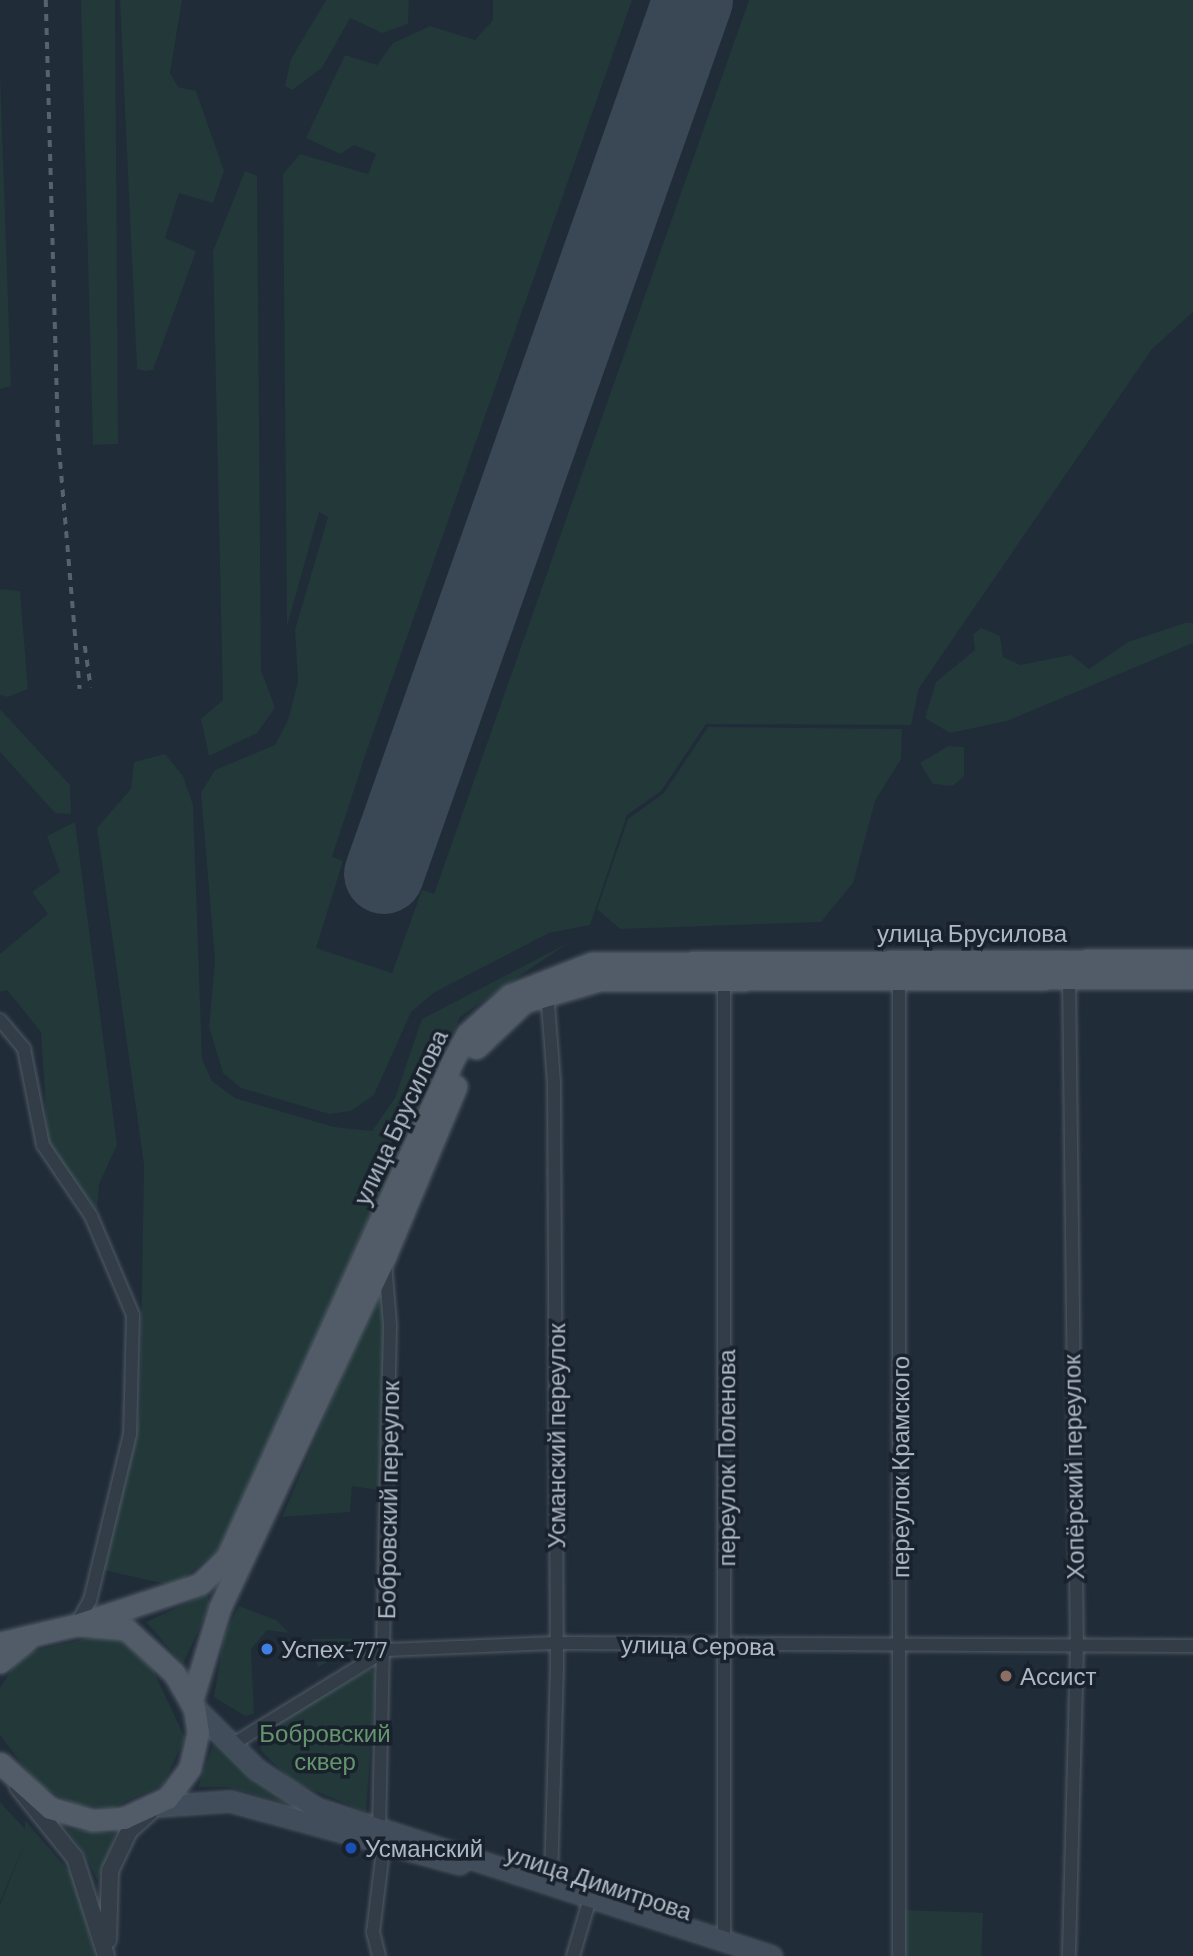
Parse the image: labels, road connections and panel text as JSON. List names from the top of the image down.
{
  "streets": {
    "main road": ["улица Брусилова", "улица Димитрова"],
    "street": [
      "Усманский переулок",
      "переулок Поленова",
      "переулок Крамского",
      "Хопёрский переулок",
      "Бобровский переулок",
      "улица Серова"
    ]
  },
  "crossings": [
    ["улица Брусилова", "Усманский переулок"],
    ["улица Брусилова", "переулок Поленова"],
    ["улица Брусилова", "переулок Крамского"],
    ["улица Брусилова", "Хопёрский переулок"],
    ["улица Брусилова", "Бобровский переулок"],
    ["улица Брусилова", "улица Димитрова"],
    ["Усманский переулок", "улица Серова"],
    ["переулок Поленова", "улица Серова"],
    ["переулок Крамского", "улица Серова"],
    ["Хопёрский переулок", "улица Серова"],
    ["Бобровский переулок", "улица Серова"],
    ["Бобровский переулок", "улица Димитрова"],
    ["улица Серова", "улица Димитрова"]
  ],
  "parks": ["Бобровский сквер"],
  "places": ["Успех-777", "Ассист", "Усманский"]
}
